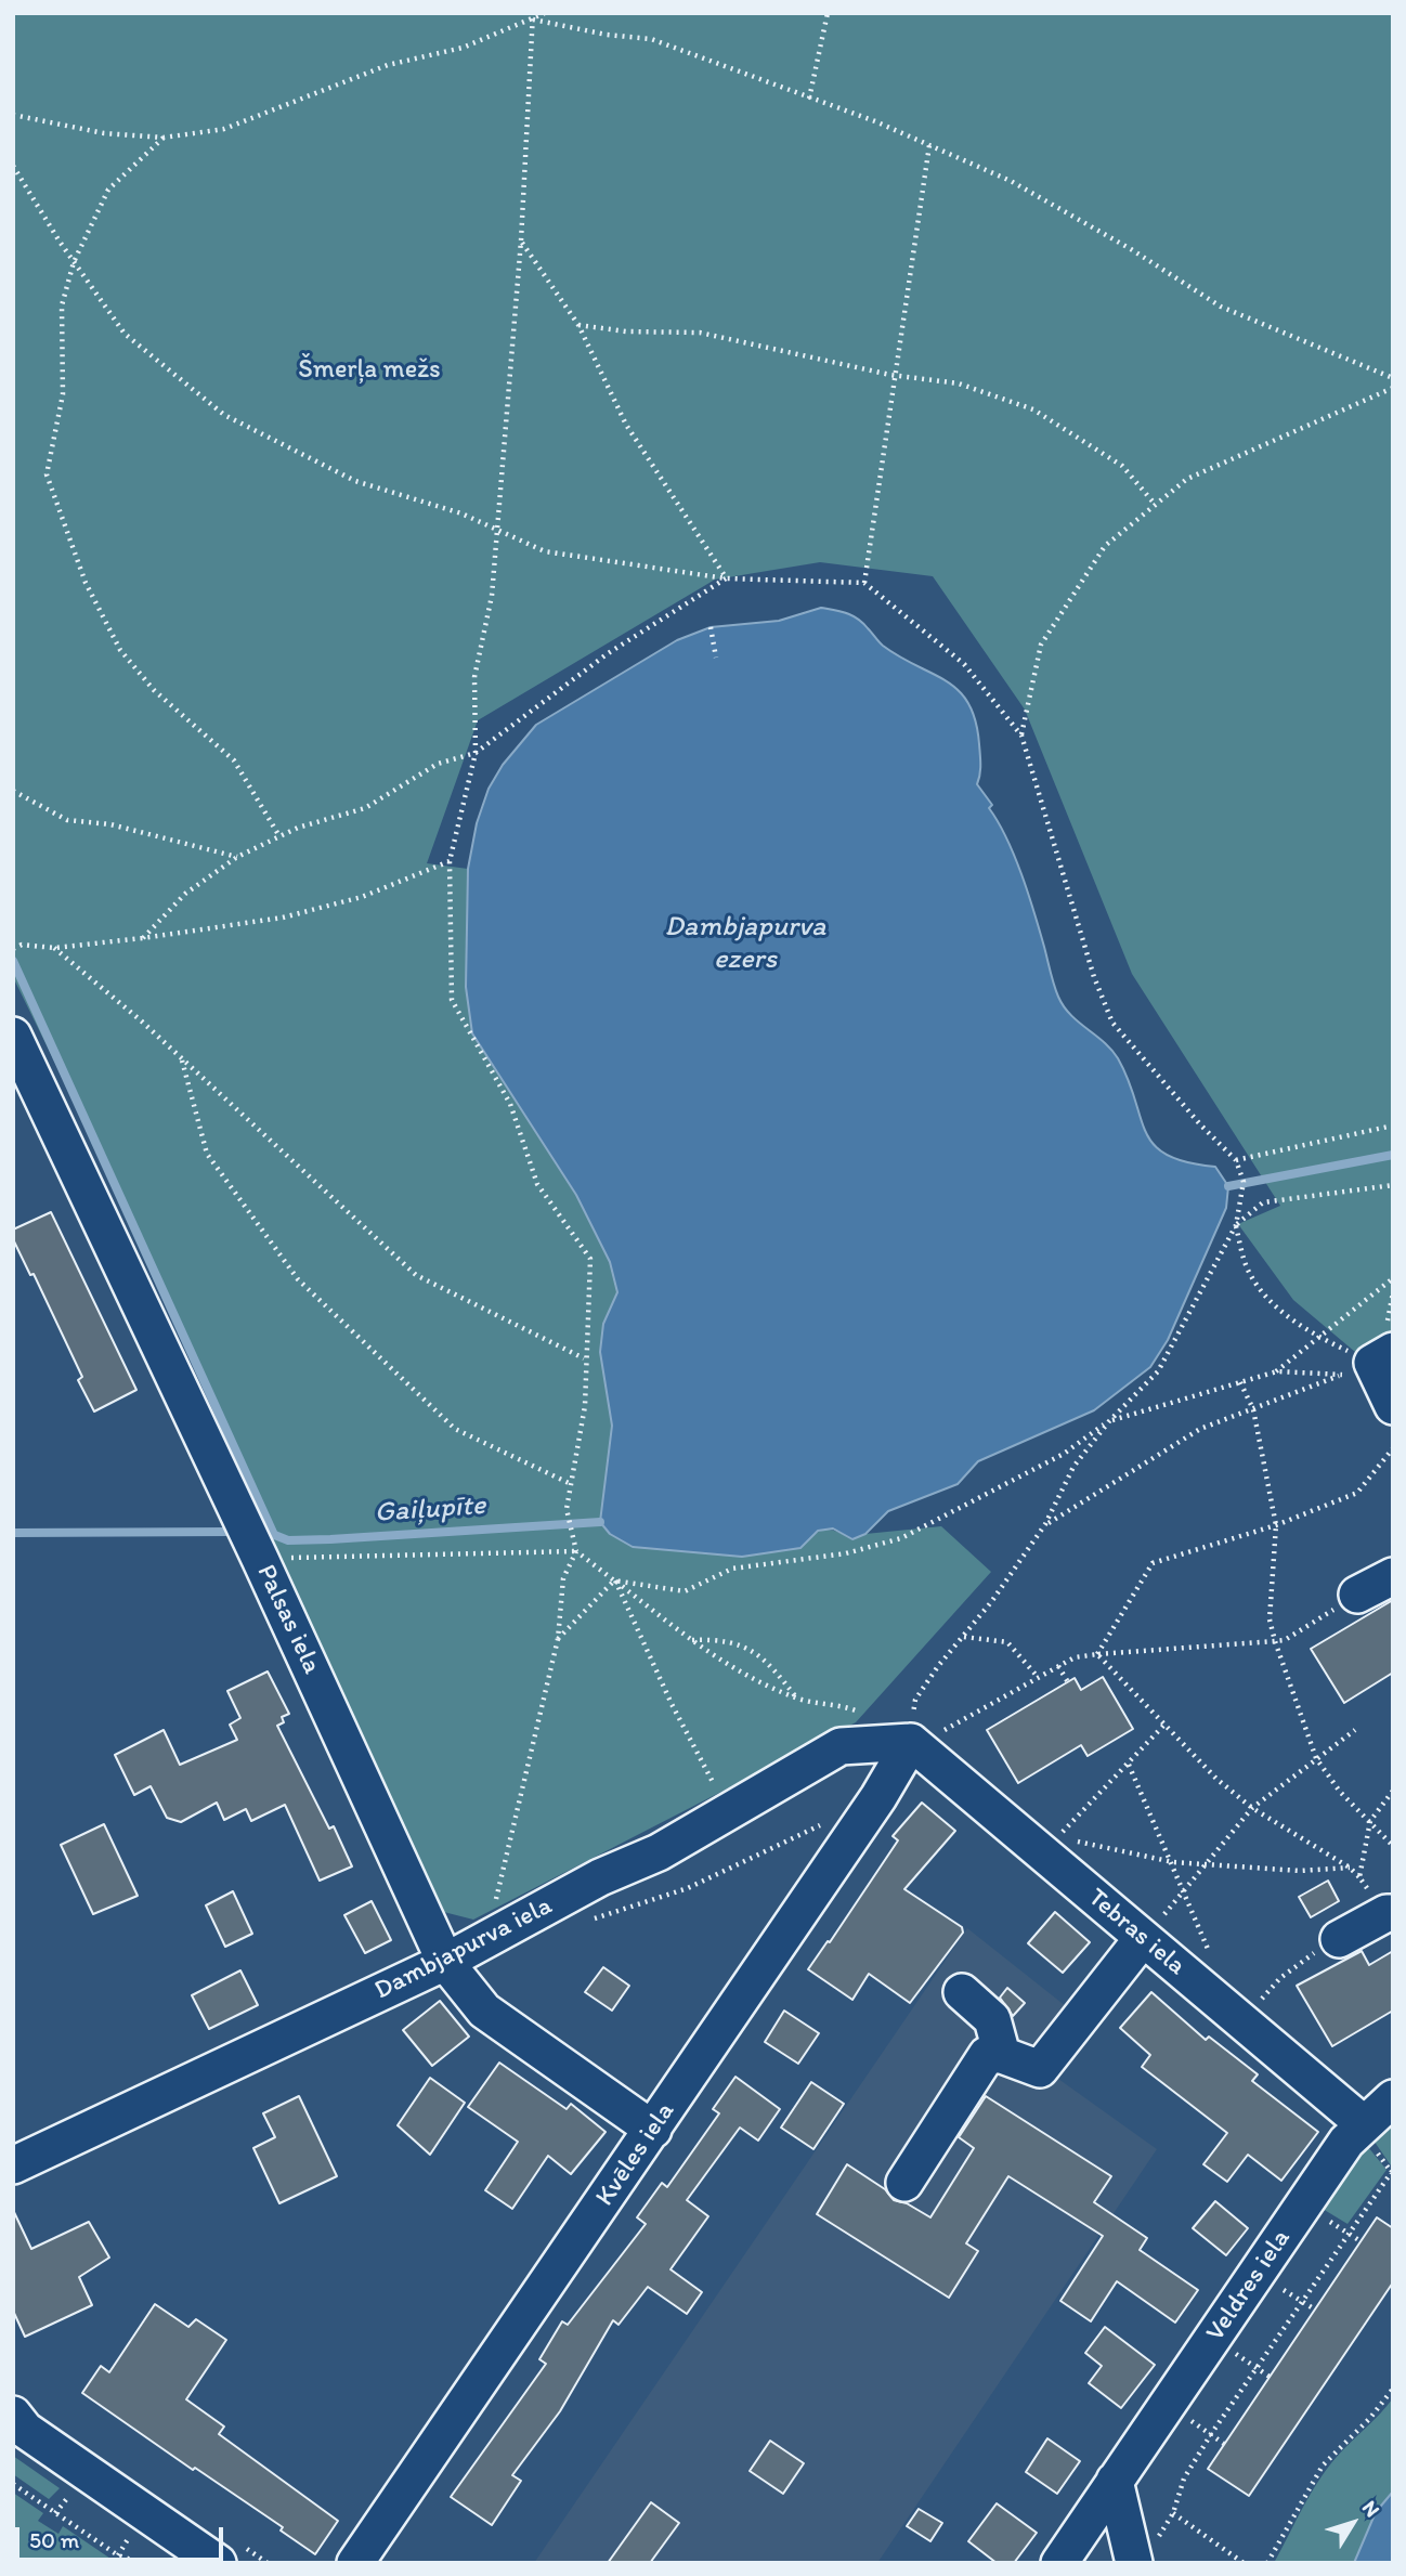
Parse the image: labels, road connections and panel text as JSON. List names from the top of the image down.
{
  "streets": {
    "street": [
      "Palsas iela",
      "Tebras iela",
      "Dambjapurva iela",
      "Kvēles iela",
      "Veldres iela"
    ]
  },
  "crossings": [
    ["Palsas iela", "Dambjapurva iela"],
    ["Palsas iela", "Kvēles iela"],
    ["Tebras iela", "Dambjapurva iela"],
    ["Tebras iela", "Kvēles iela"],
    ["Tebras iela", "Veldres iela"],
    ["Dambjapurva iela", "Kvēles iela"]
  ],
  "water": ["Dambjapurva ezers", "Gaiļupīte"],
  "parks": ["Šmerļa mežs"],
  "scale_bar": "50 m",
  "north": "top right"
}
